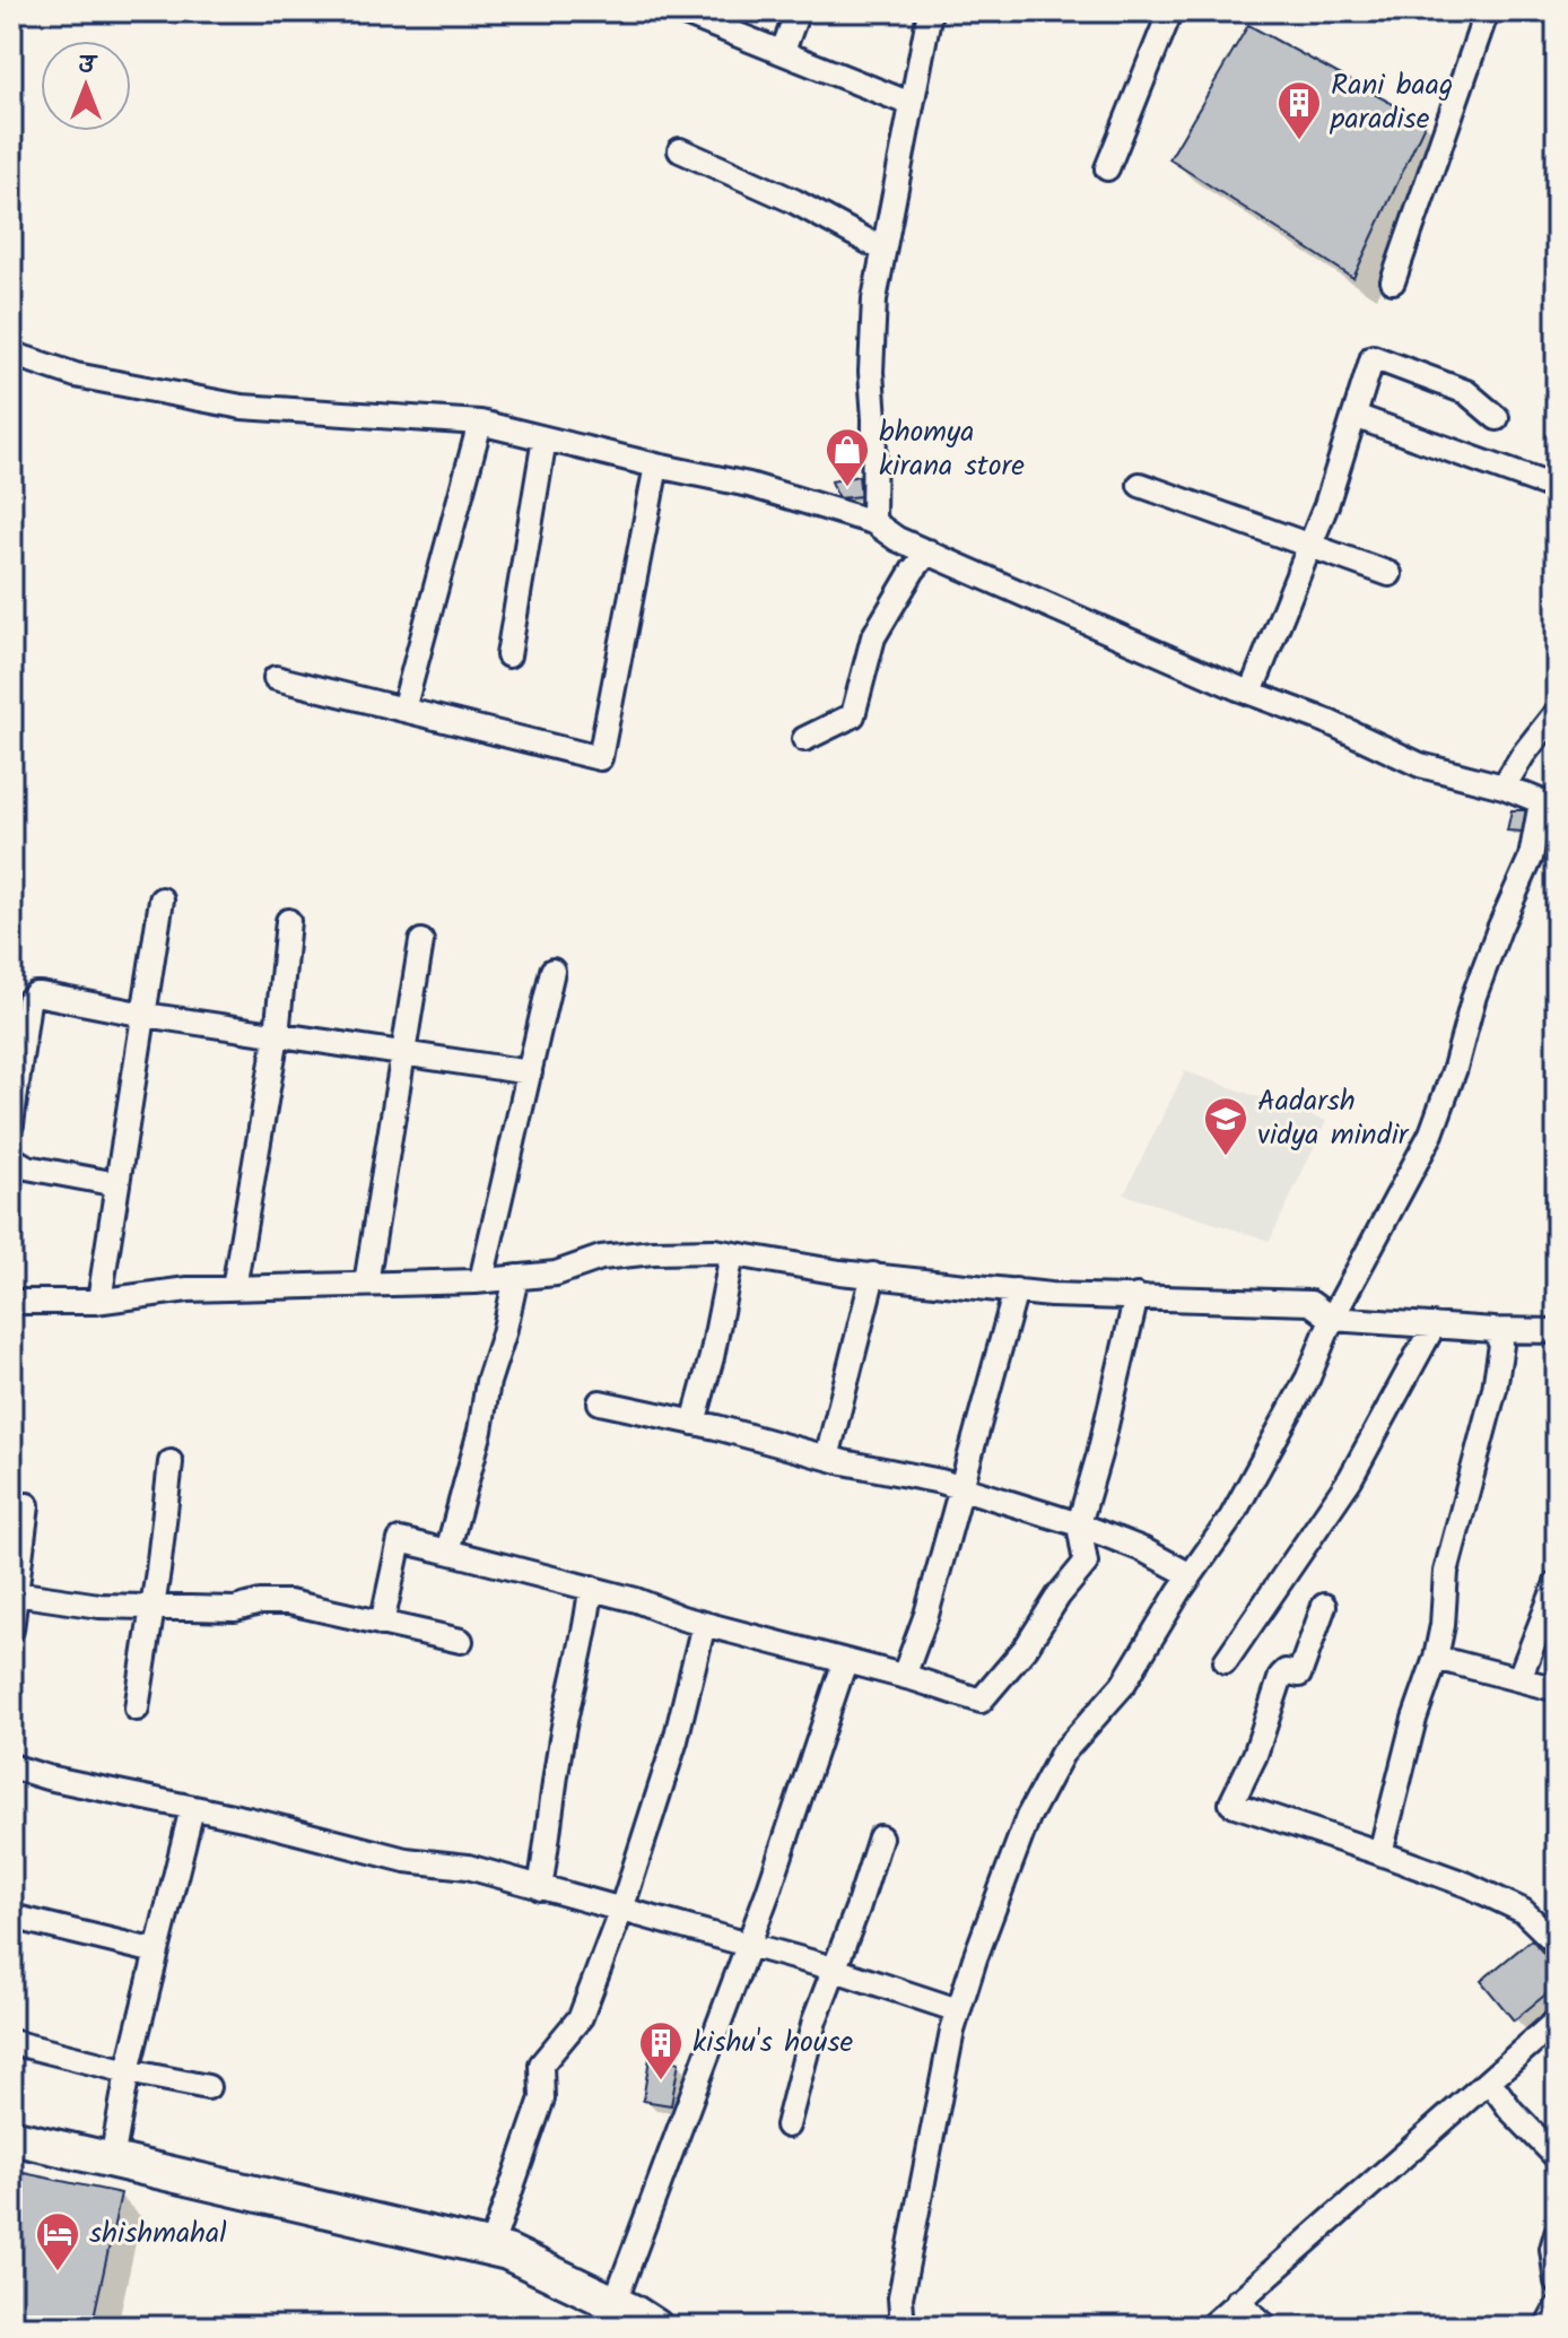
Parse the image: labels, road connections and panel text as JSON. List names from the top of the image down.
{
  "places": {
    "building": ["Rani baag paradise", "kishu's house"],
    "shop": ["bhomya kirana store"],
    "school or university": ["Aadarsh vidya mindir"],
    "hotel": ["shishmahal"]
  },
  "north": "top"
}
